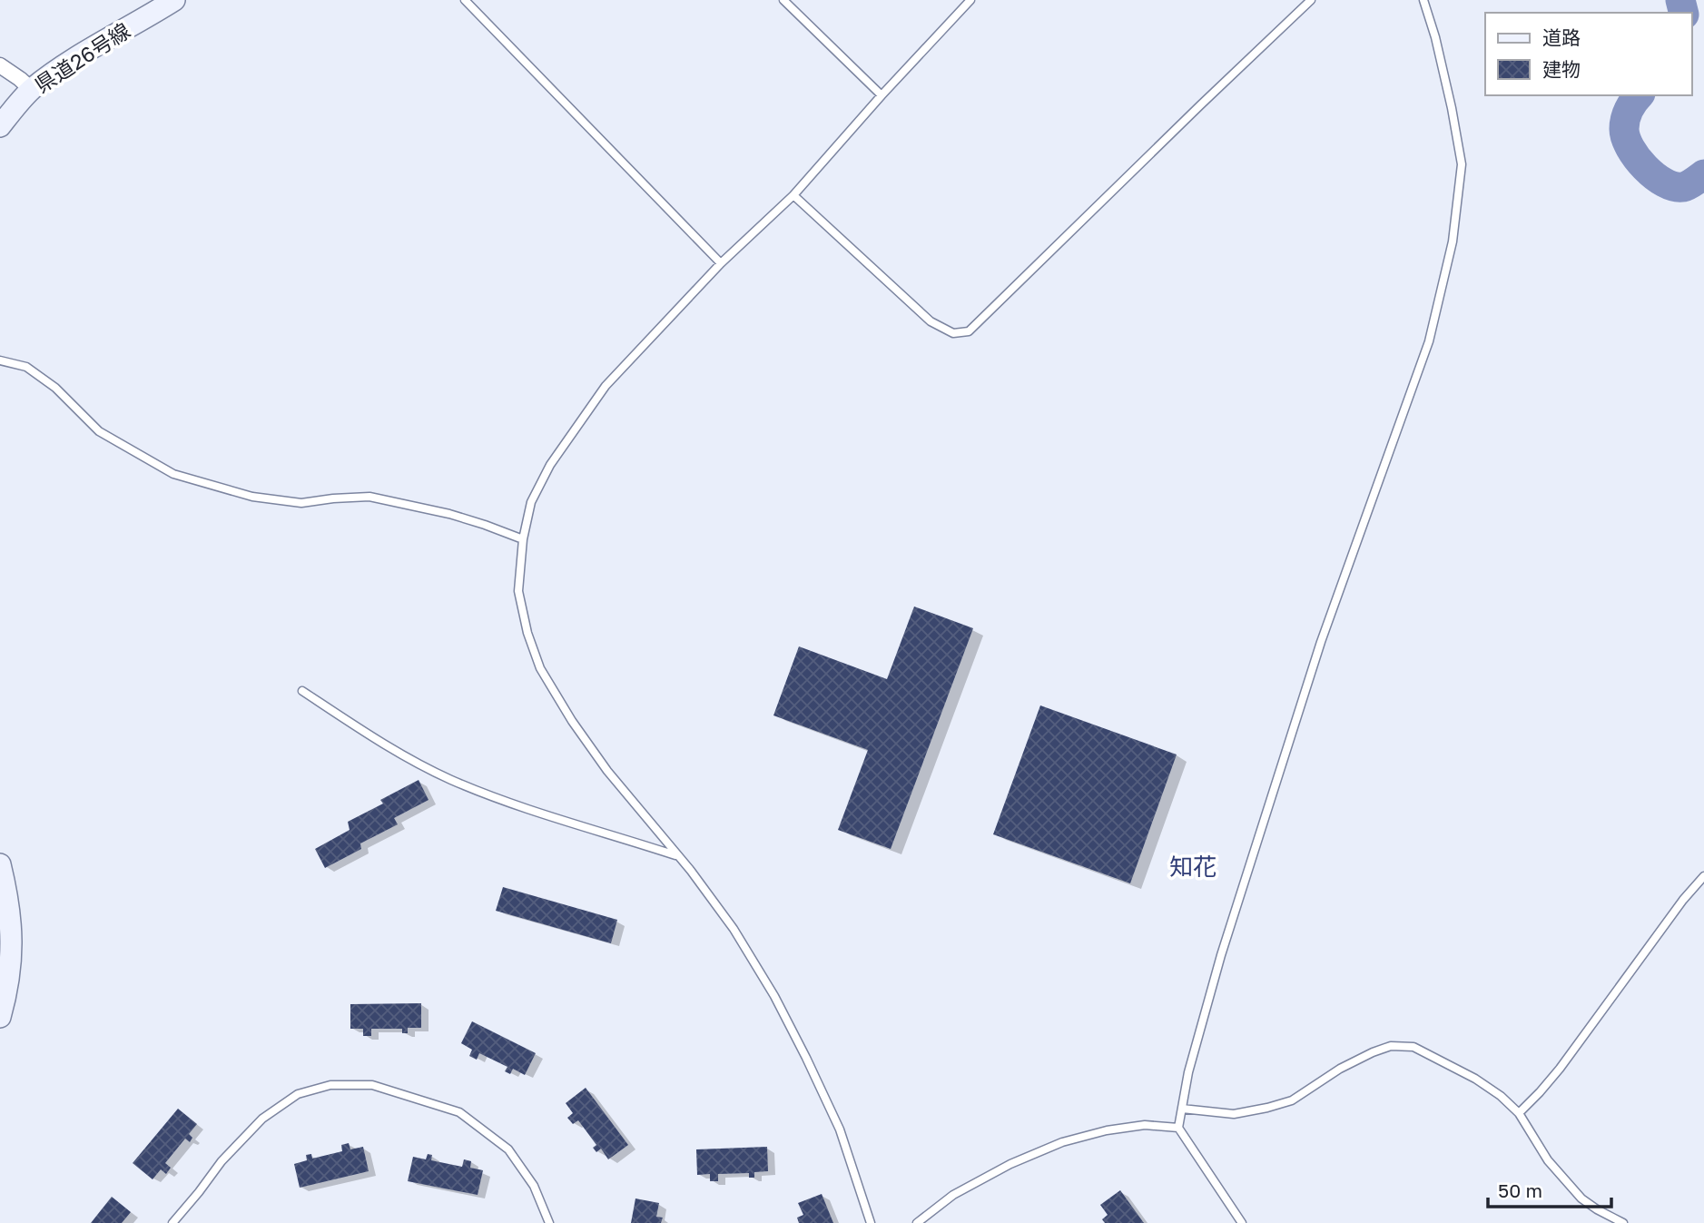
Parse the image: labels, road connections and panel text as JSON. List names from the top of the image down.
{
  "streets": {
    "main road": ["県道26号線"]
  },
  "districts": ["知花"],
  "legend": ["道路", "建物"],
  "scale_bar": "50 m"
}
